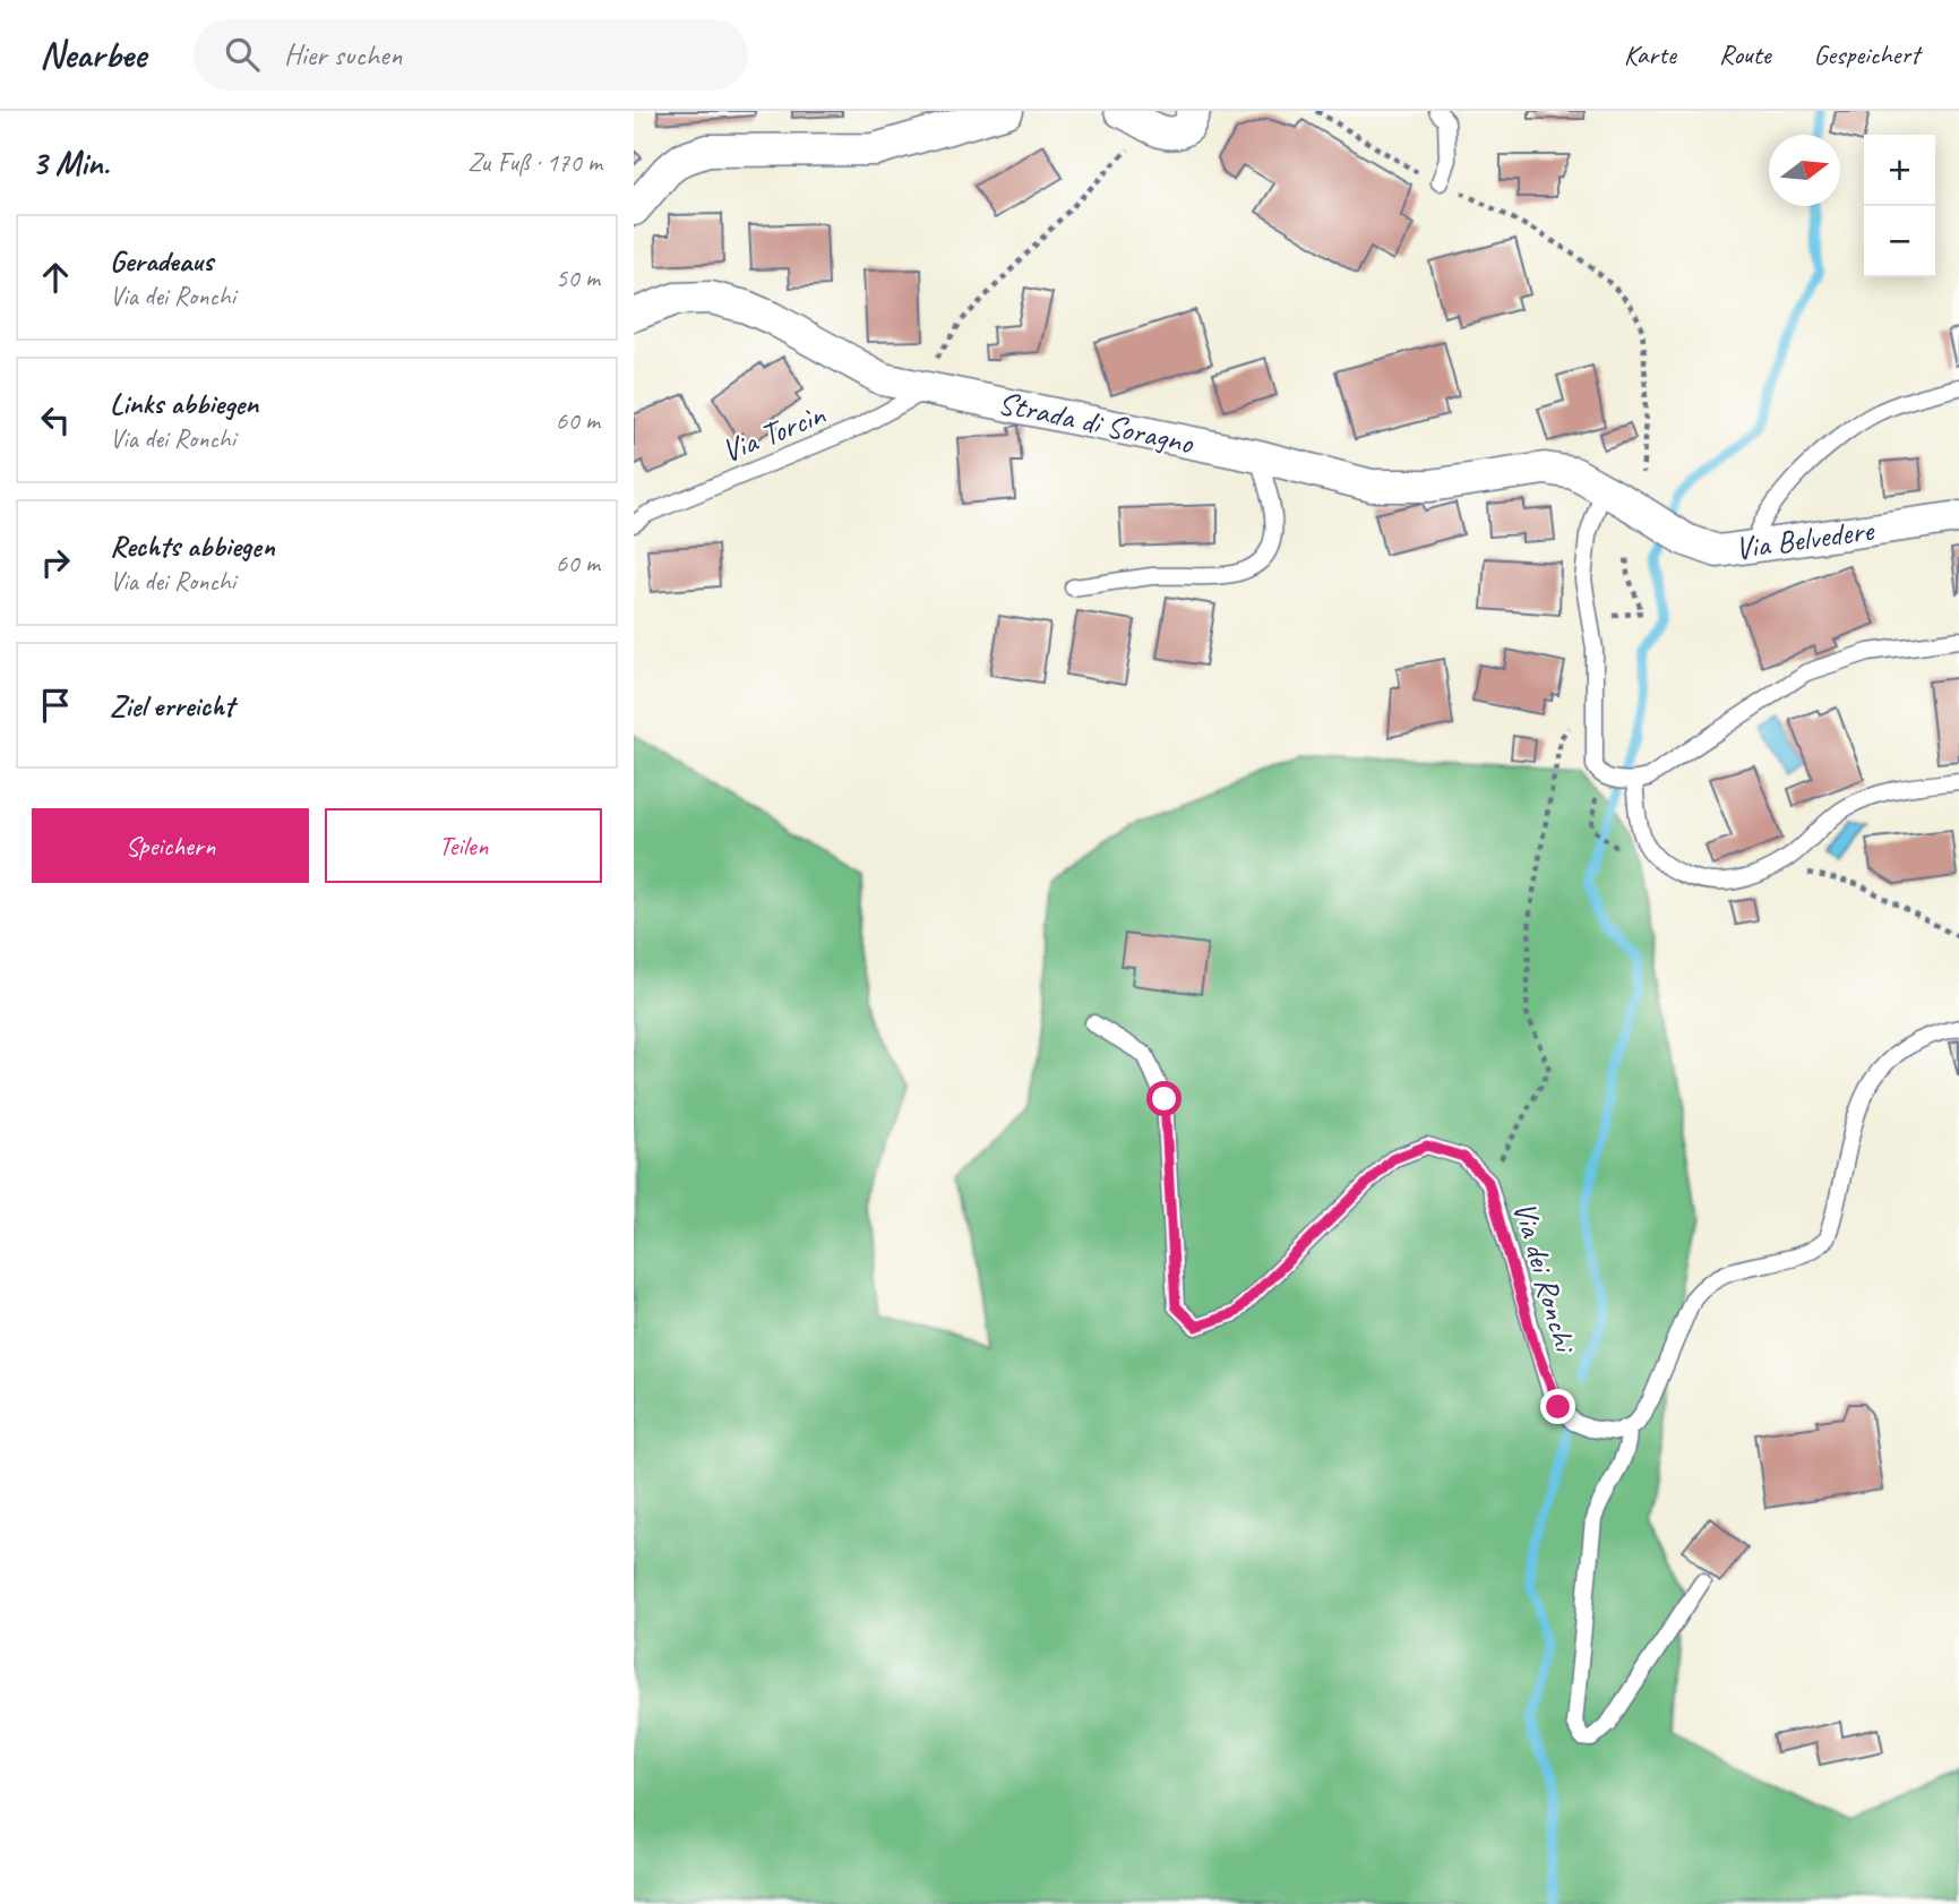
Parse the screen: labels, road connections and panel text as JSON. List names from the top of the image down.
{
  "streets": {
    "street": ["Strada di Soragno", "Via Belvedere"],
    "lane": ["Via Torcìn", "Via dei Ronchi"]
  },
  "crossings": [
    ["Strada di Soragno", "Via Torcìn"],
    ["Strada di Soragno", "Via Belvedere"]
  ],
  "north": "right",
  "page": {
    "header": "Nearbee",
    "search": "Hier suchen",
    "nav": ["Karte", "Route", "Gespeichert"],
    "heading": ["3 Min.", "Zu Fuß · 170 m"],
    "map_buttons": ["+", "−"],
    "list": [
      ["Geradeaus", "Via dei Ronchi", "50 m"],
      ["Links abbiegen", "Via dei Ronchi", "60 m"],
      ["Rechts abbiegen", "Via dei Ronchi", "60 m"],
      "Ziel erreicht"
    ],
    "buttons": ["Speichern", "Teilen"]
  }
}
